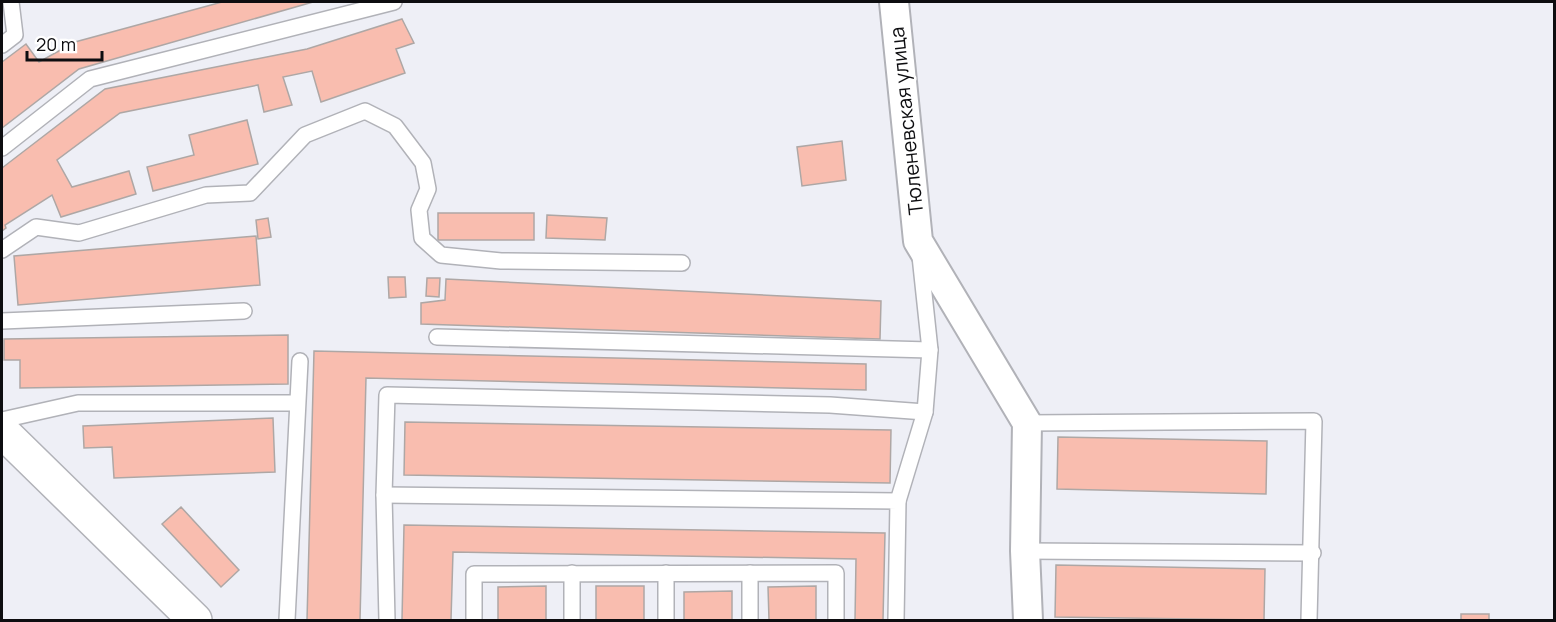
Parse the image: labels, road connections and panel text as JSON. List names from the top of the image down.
{
  "streets": {
    "street": ["Тюленевская улица"]
  },
  "scale_bar": "20 m"
}
